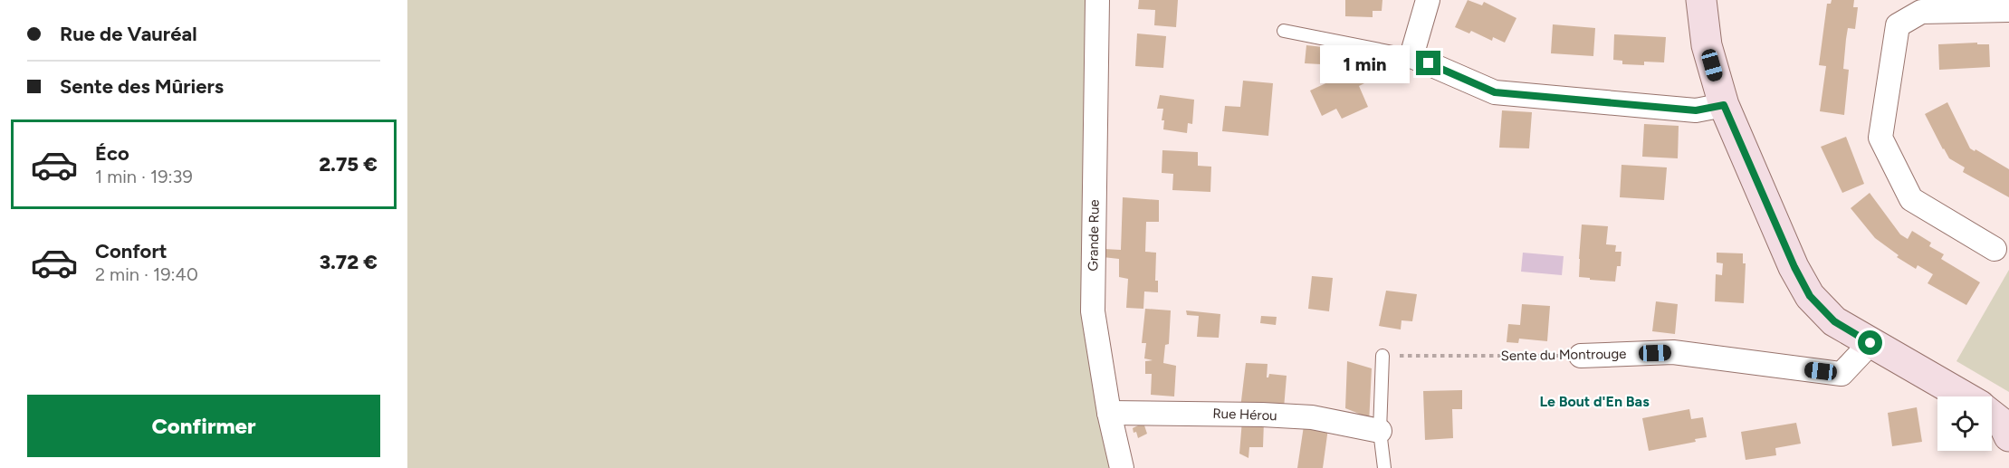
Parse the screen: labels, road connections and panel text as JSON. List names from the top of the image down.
{
  "streets": {
    "street": ["Grande Rue", "Sente du Montrouge", "Rue Hérou"]
  },
  "crossings": [
    ["Grande Rue", "Rue Hérou"]
  ],
  "districts": ["Le Bout d'En Bas"],
  "page": {
    "banner": ["Rue de Vauréal", "Sente des Mûriers"],
    "bubble": "1 min",
    "list": [
      {
        "name": "Éco",
        "note": "1 min · 19:39",
        "value": "2.75 €"
      },
      {
        "name": "Confort",
        "note": "2 min · 19:40",
        "value": "3.72 €"
      }
    ],
    "buttons": "Confirmer"
  }
}
